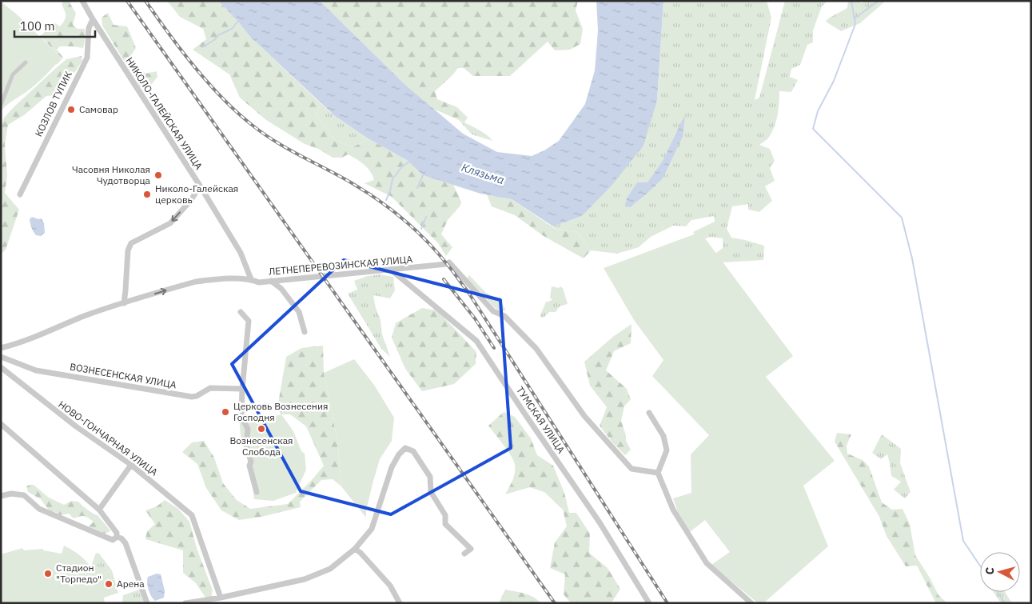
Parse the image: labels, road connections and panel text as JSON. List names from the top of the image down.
{
  "streets": {
    "street": [
      "КОЗЛОВ ТУПИК",
      "НИКОЛО-ГАЛЕЙСКАЯ УЛИЦА",
      "ЛЕТНЕПЕРЕВОЗИНСКАЯ УЛИЦА",
      "ВОЗНЕСЕНСКАЯ УЛИЦА",
      "ТУМСКАЯ УЛИЦА",
      "НОВО-ГОНЧАРНАЯ УЛИЦА"
    ]
  },
  "crossings": [
    ["КОЗЛОВ ТУПИК", "НИКОЛО-ГАЛЕЙСКАЯ УЛИЦА"],
    ["НИКОЛО-ГАЛЕЙСКАЯ УЛИЦА", "ЛЕТНЕПЕРЕВОЗИНСКАЯ УЛИЦА"],
    ["ЛЕТНЕПЕРЕВОЗИНСКАЯ УЛИЦА", "ТУМСКАЯ УЛИЦА"]
  ],
  "water": ["Клязьма"],
  "places": [
    "Самовар",
    "Часовня Николая Чудотворца",
    "Николо-Галейская церковь",
    "Церковь Вознесения Господня",
    "Вознесенская Слобода",
    "Стадион \"Торпедо\"",
    "Арена"
  ],
  "scale_bar": "100 m",
  "north": "left"
}
